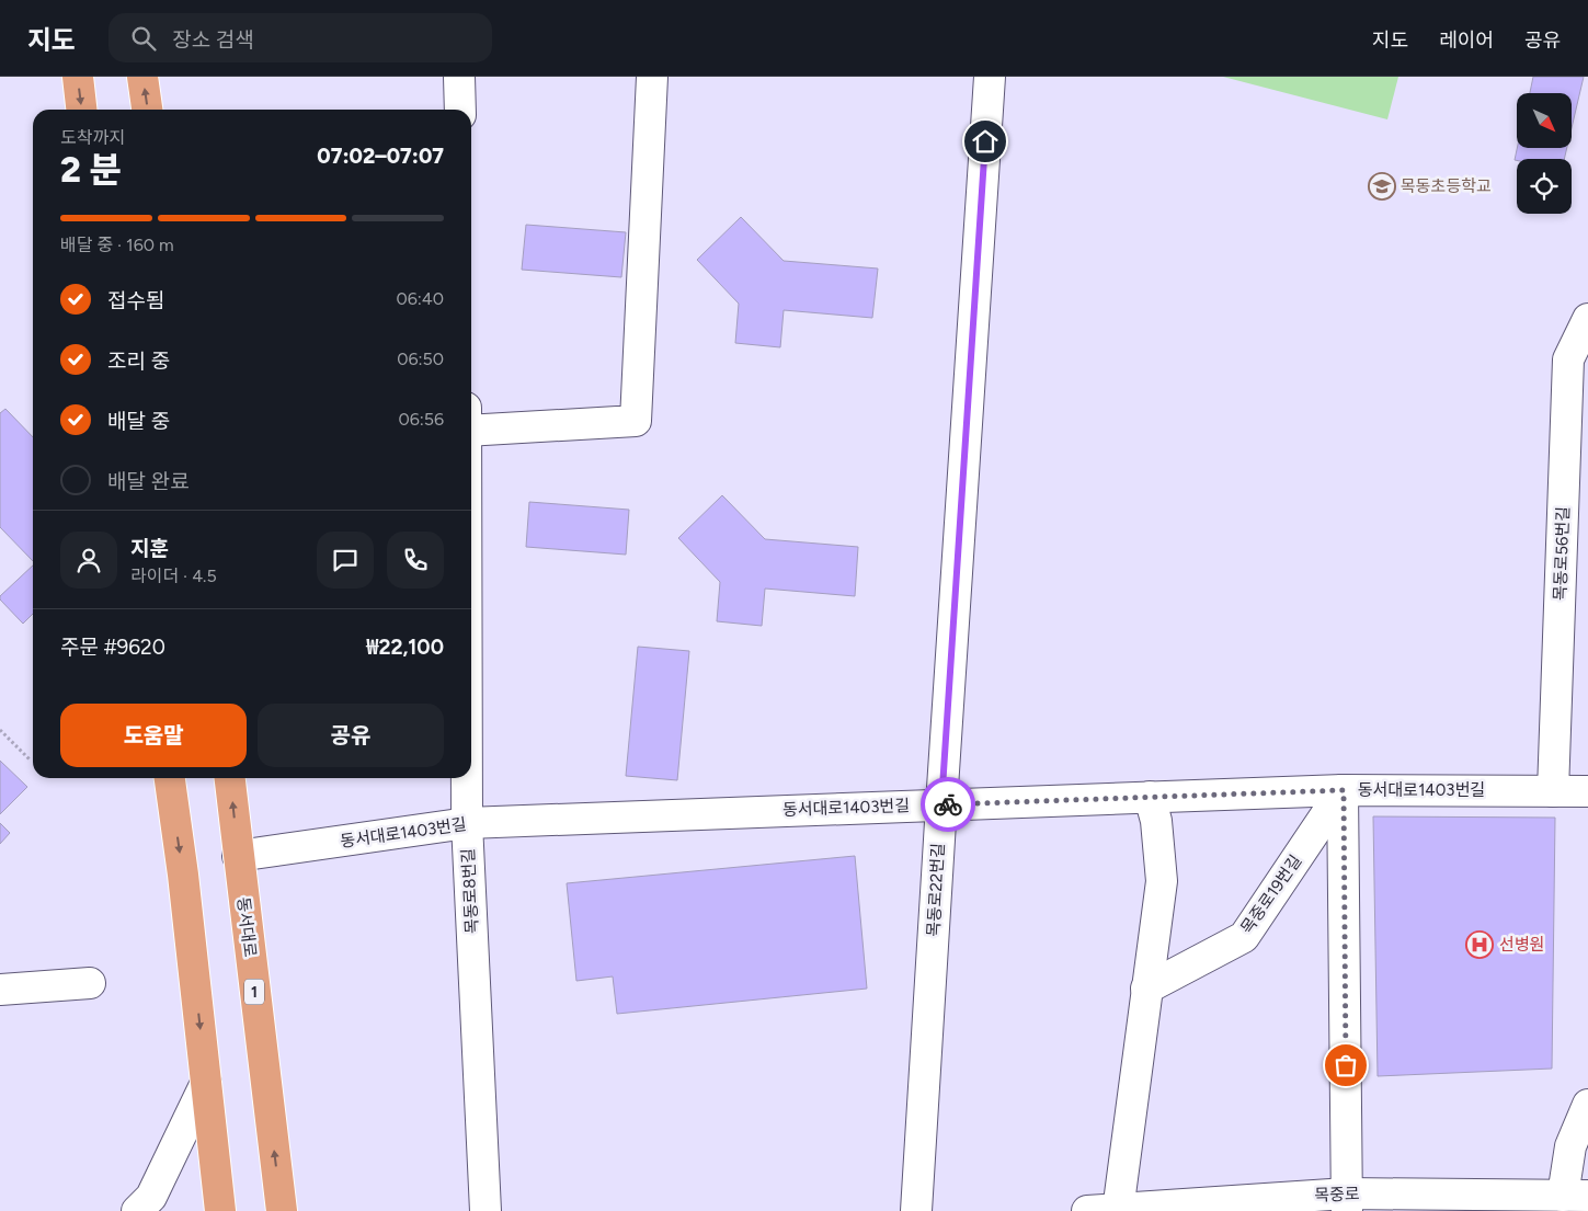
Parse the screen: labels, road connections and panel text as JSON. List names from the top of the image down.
{
  "streets": {
    "main road": ["동서대로", "1"],
    "street": [
      "목동로56번길",
      "동서대로1403번길",
      "목동로22번길",
      "목동로8번길",
      "목중로19번길",
      "목중로"
    ]
  },
  "crossings": [
    ["목동로56번길", "동서대로1403번길"],
    ["동서대로1403번길", "목동로22번길"],
    ["동서대로1403번길", "목동로8번길"],
    ["동서대로1403번길", "목중로19번길"],
    ["동서대로1403번길", "동서대로"]
  ],
  "places": {
    "school or university": ["목동초등학교"],
    "hospital": ["선병원"]
  },
  "north": "bottom right",
  "page": {
    "header": "지도",
    "search": "장소 검색",
    "nav": ["지도", "레이어", "공유"],
    "heading": ["2 분", "도착까지", "07:02–07:07"],
    "panel": [
      "지훈",
      "라이더 · 4.5",
      "주문 #9620",
      "₩22,100"
    ],
    "bar": "배달 중 · 160 m",
    "list": [
      ["접수됨", "06:40"],
      ["조리 중", "06:50"],
      ["배달 중", "06:56"],
      "배달 완료"
    ],
    "buttons": ["도움말", "공유"]
  }
}
